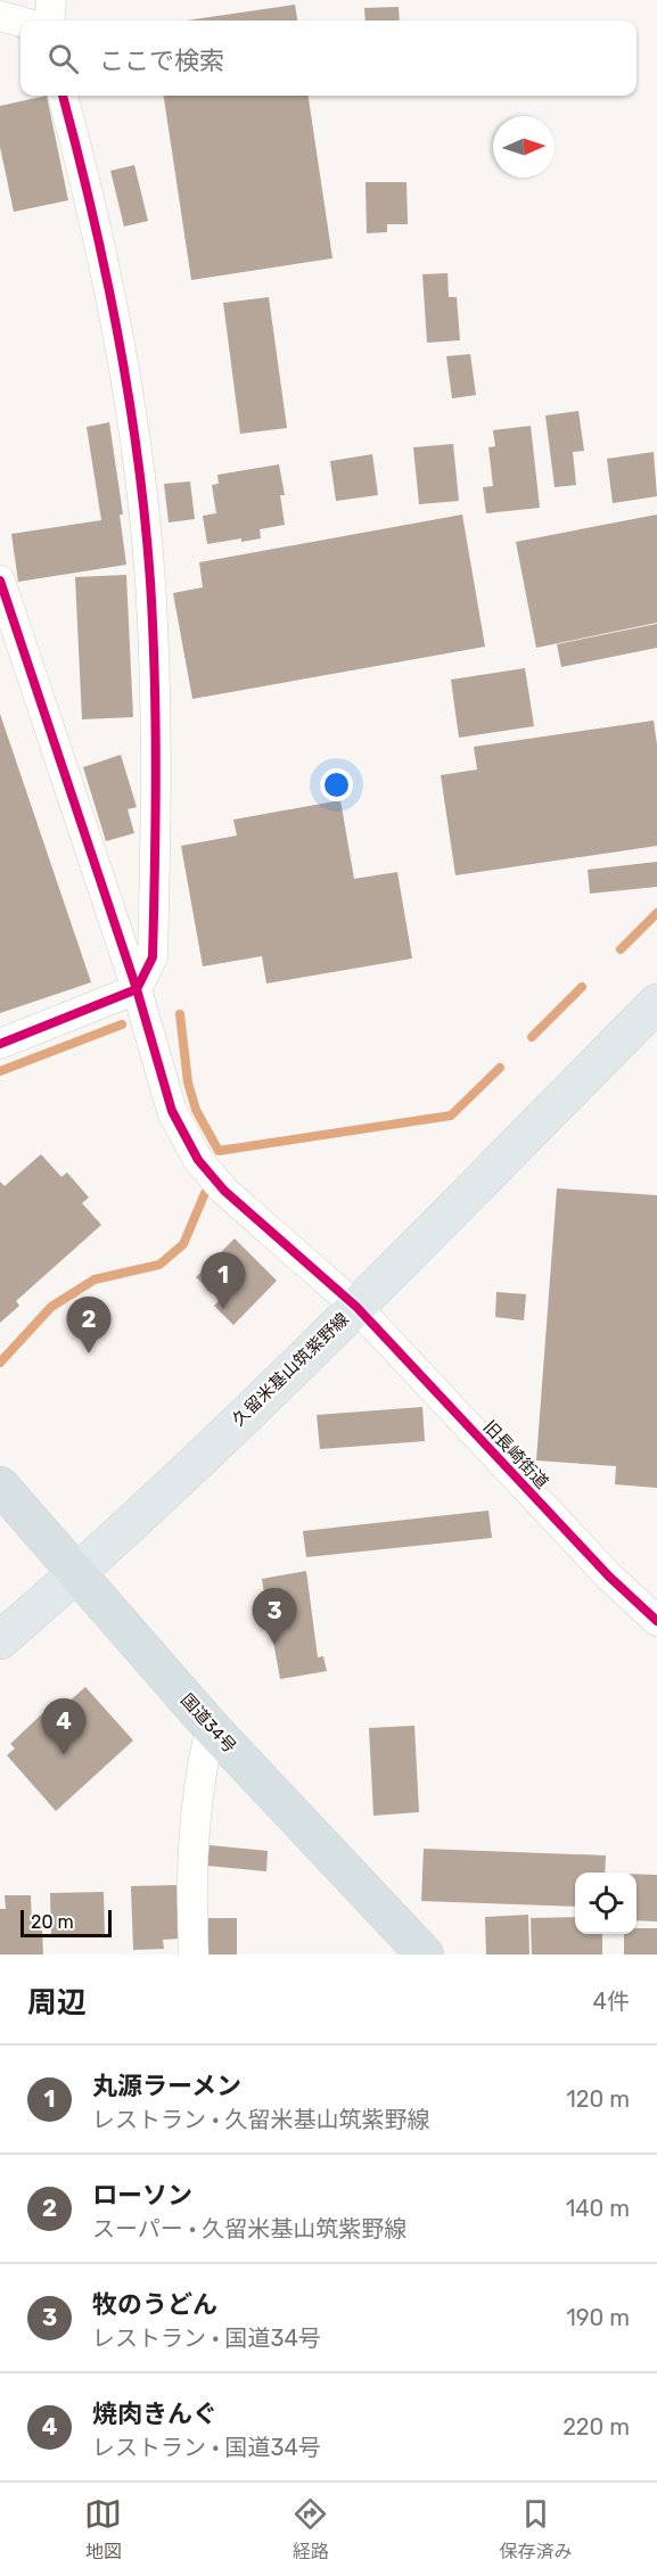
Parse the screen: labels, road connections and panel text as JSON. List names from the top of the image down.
{
  "streets": {
    "highway": ["国道34号"],
    "main road": ["久留米基山筑紫野線"],
    "street": ["旧長崎街道"]
  },
  "crossings": [
    ["久留米基山筑紫野線", "旧長崎街道"],
    ["久留米基山筑紫野線", "国道34号"]
  ],
  "scale_bar": "20 m",
  "north": "right",
  "page": {
    "search": "ここで検索",
    "pins": [
      "1",
      "2",
      "3",
      "4"
    ],
    "scale": "20 m",
    "heading": ["周辺", "4件"],
    "list": [
      {
        "mark": "1",
        "name": "丸源ラーメン",
        "note": "レストラン · 久留米基山筑紫野線",
        "value": "120 m"
      },
      {
        "mark": "2",
        "name": "ローソン",
        "note": "スーパー · 久留米基山筑紫野線",
        "value": "140 m"
      },
      {
        "mark": "3",
        "name": "牧のうどん",
        "note": "レストラン · 国道34号",
        "value": "190 m"
      },
      {
        "mark": "4",
        "name": "焼肉きんぐ",
        "note": "レストラン · 国道34号",
        "value": "220 m"
      }
    ],
    "nav": ["地図", "経路", "保存済み"]
  }
}
